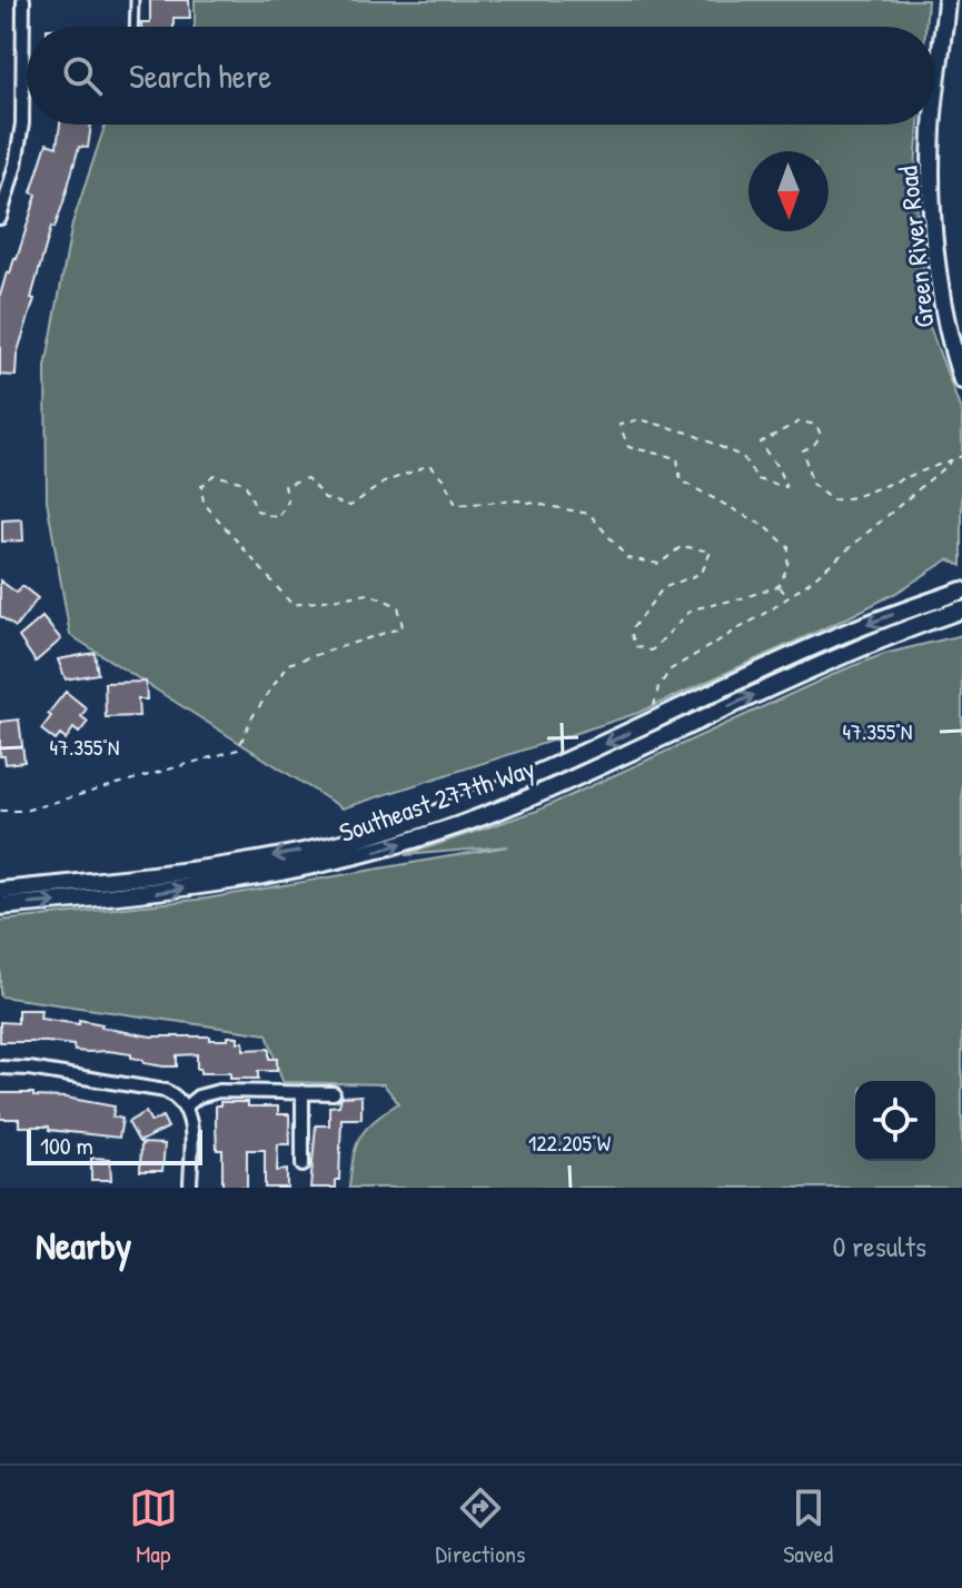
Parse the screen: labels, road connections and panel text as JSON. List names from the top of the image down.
{
  "streets": {
    "main road": ["Green River Road", "Southeast 277th Way"]
  },
  "scale_bar": "100 m",
  "north": "bottom",
  "page": {
    "search": "Search here",
    "scale": "100 m",
    "heading": ["Nearby", "0 results"],
    "nav": ["Map", "Directions", "Saved"]
  },
  "coordinates": ["47.355°N", "122.205°W"]
}
